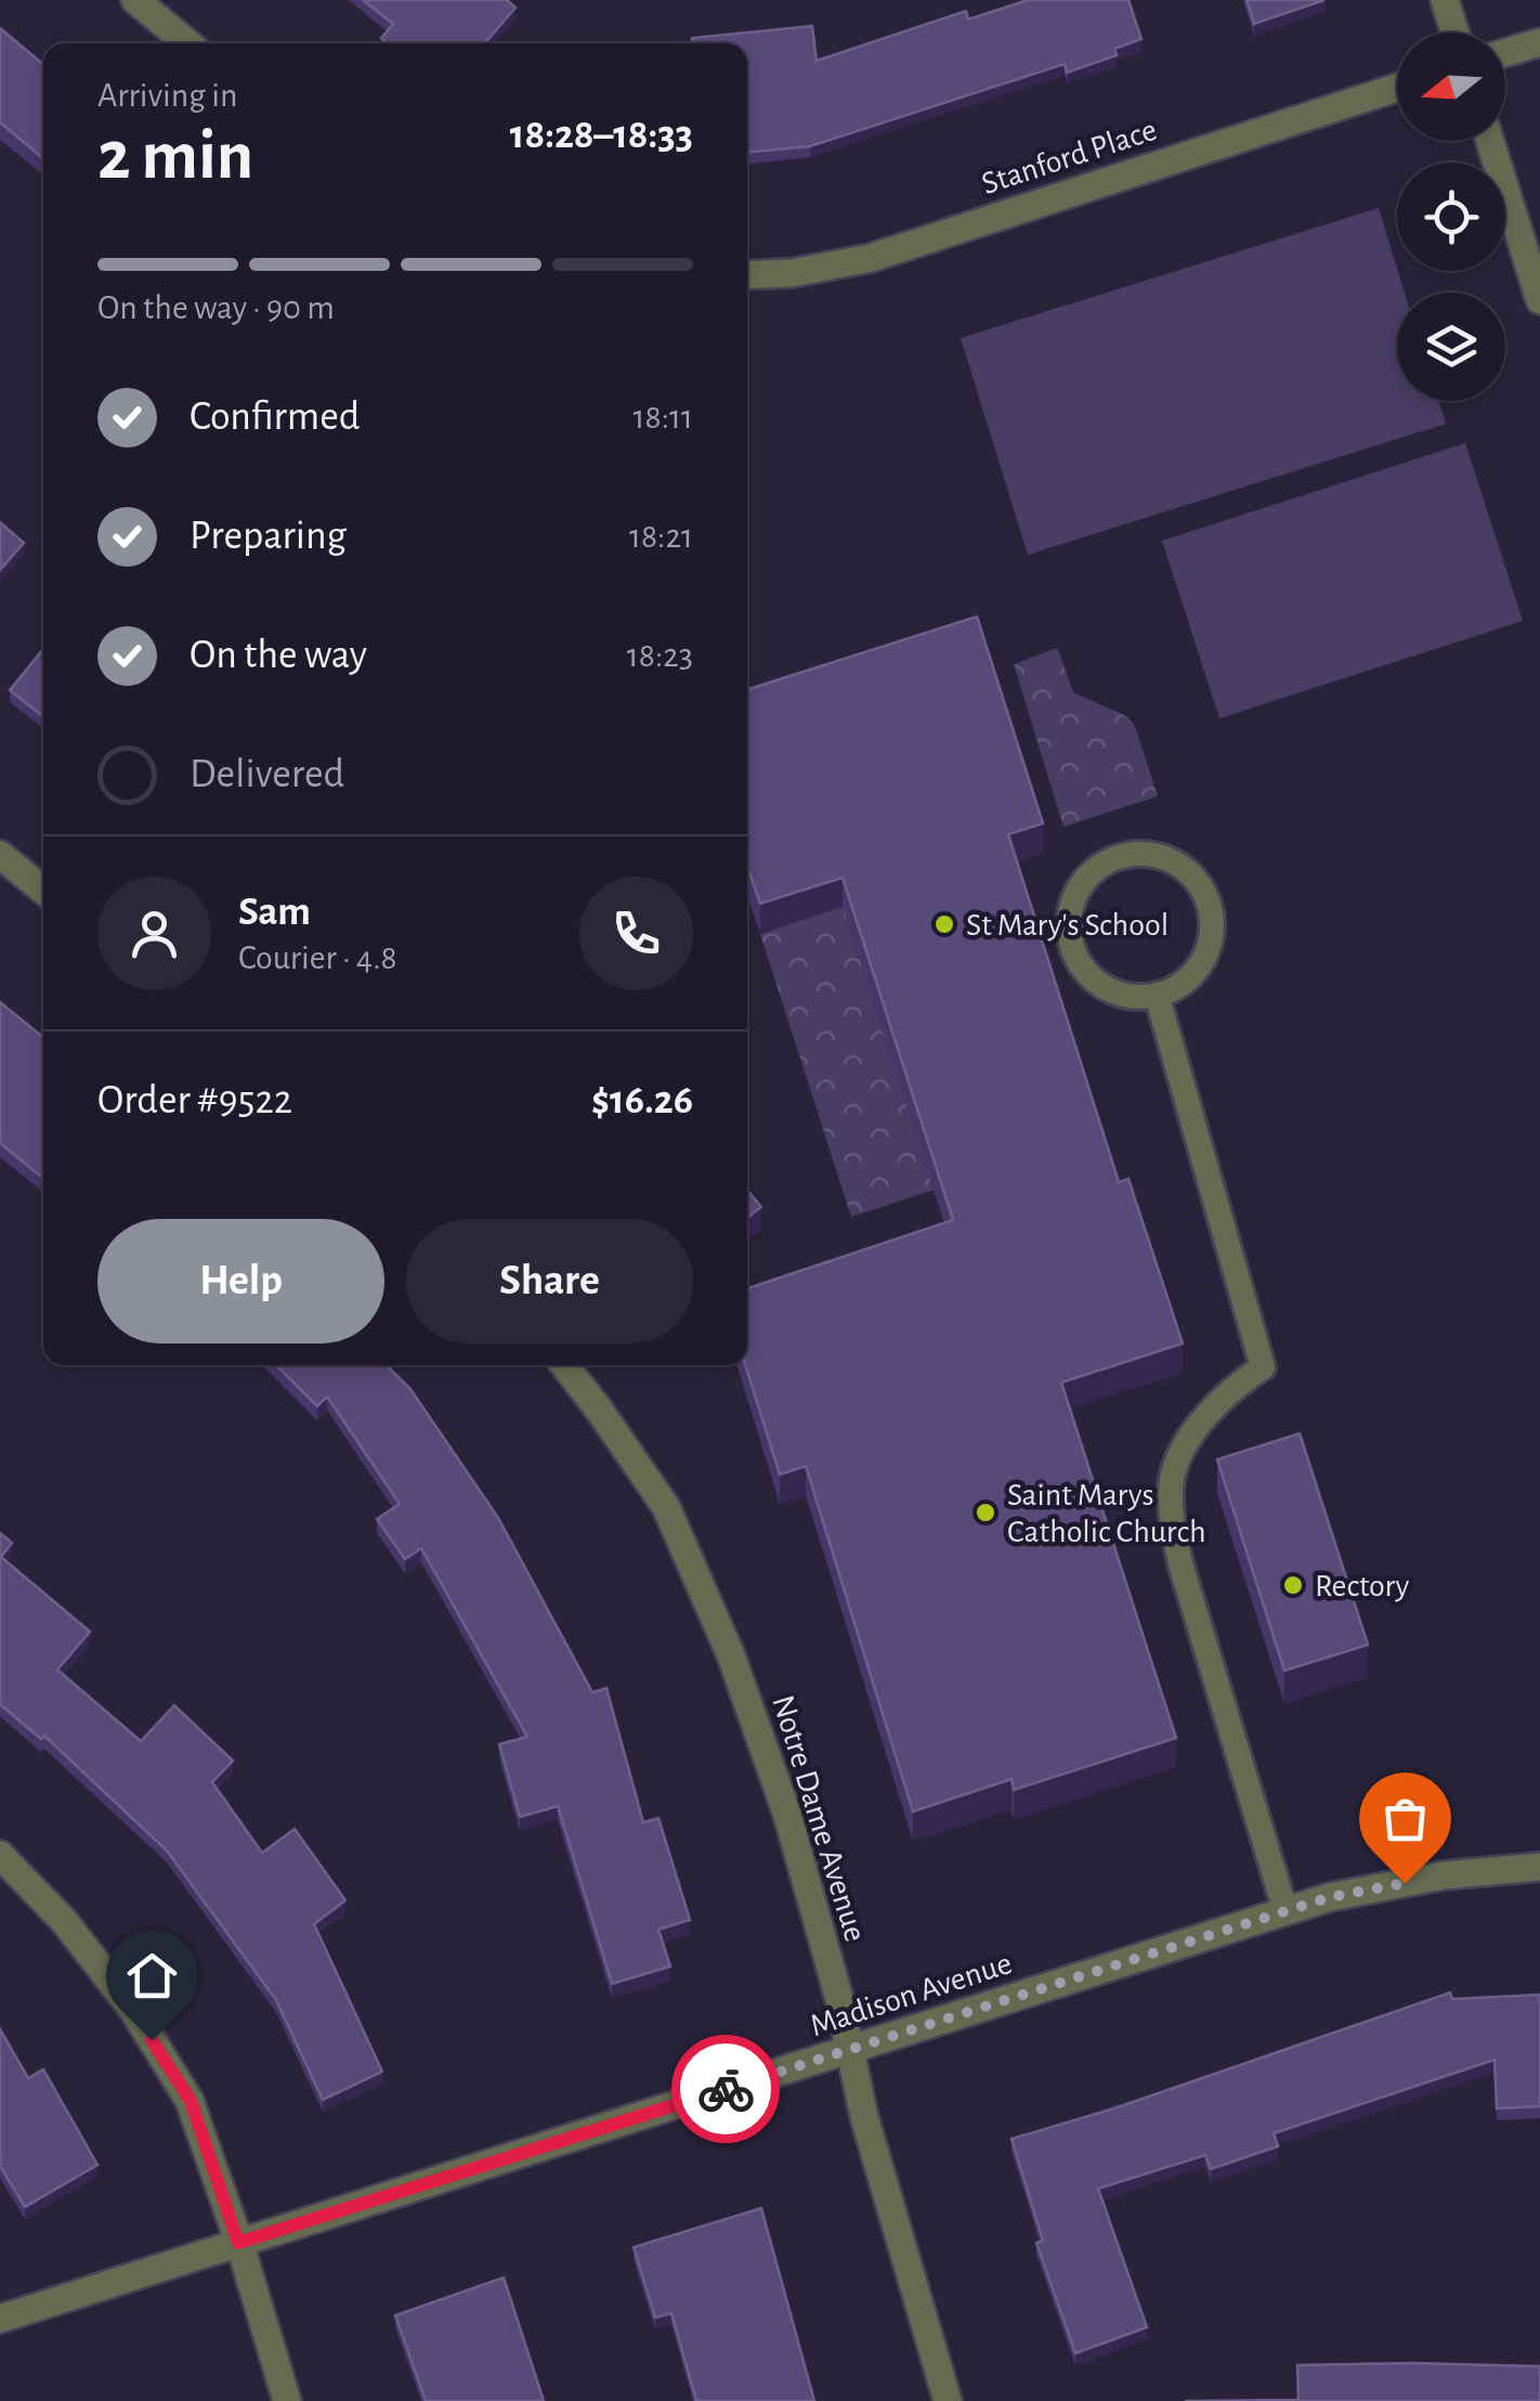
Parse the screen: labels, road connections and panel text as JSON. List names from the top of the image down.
{
  "streets": {
    "street": ["Stanford Place", "Notre Dame Avenue", "Madison Avenue"]
  },
  "crossings": [
    ["Notre Dame Avenue", "Madison Avenue"]
  ],
  "places": ["St Mary's School", "Saint Marys Catholic Church", "Rectory"],
  "north": "left",
  "page": {
    "heading": ["2 min", "Arriving in", "18:28–18:33"],
    "panel": [
      "Sam",
      "Courier · 4.8",
      "Order #9522",
      "$16.26"
    ],
    "bar": "On the way · 90 m",
    "list": [
      ["Confirmed", "18:11"],
      ["Preparing", "18:21"],
      ["On the way", "18:23"],
      "Delivered"
    ],
    "buttons": ["Help", "Share"]
  }
}
